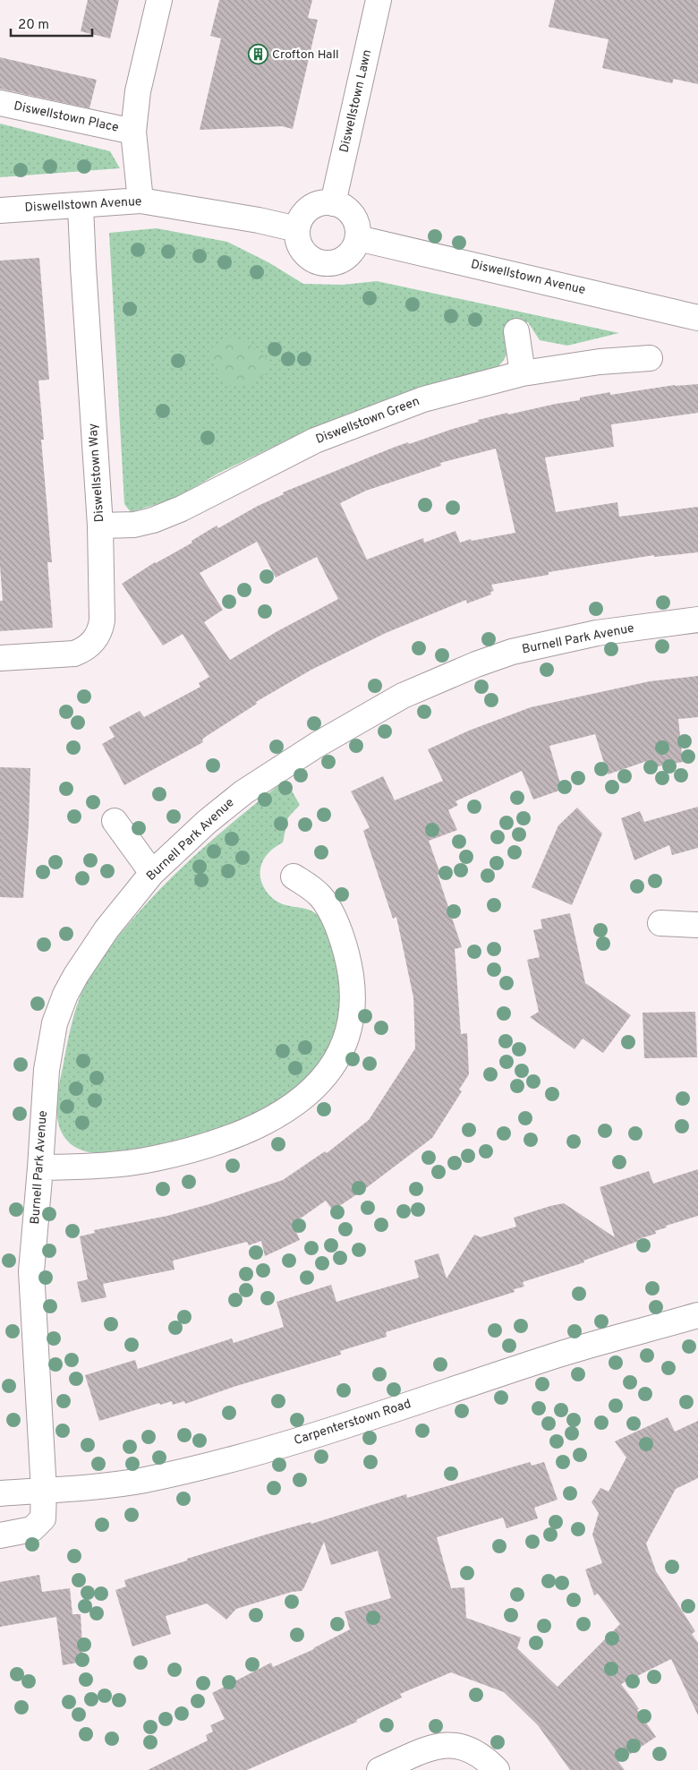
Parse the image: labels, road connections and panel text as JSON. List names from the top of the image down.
{
  "streets": {
    "street": [
      "Diswellstown Lawn",
      "Diswellstown Place",
      "Diswellstown Avenue",
      "Diswellstown Green",
      "Diswellstown Way",
      "Burnell Park Avenue",
      "Carpenterstown Road"
    ]
  },
  "crossings": [
    ["Diswellstown Lawn", "Diswellstown Avenue"],
    ["Diswellstown Place", "Diswellstown Avenue"],
    ["Diswellstown Avenue", "Diswellstown Way"],
    ["Diswellstown Green", "Diswellstown Way"],
    ["Burnell Park Avenue", "Carpenterstown Road"]
  ],
  "places": {
    "building": ["Crofton Hall"]
  },
  "scale_bar": "20 m"
}
